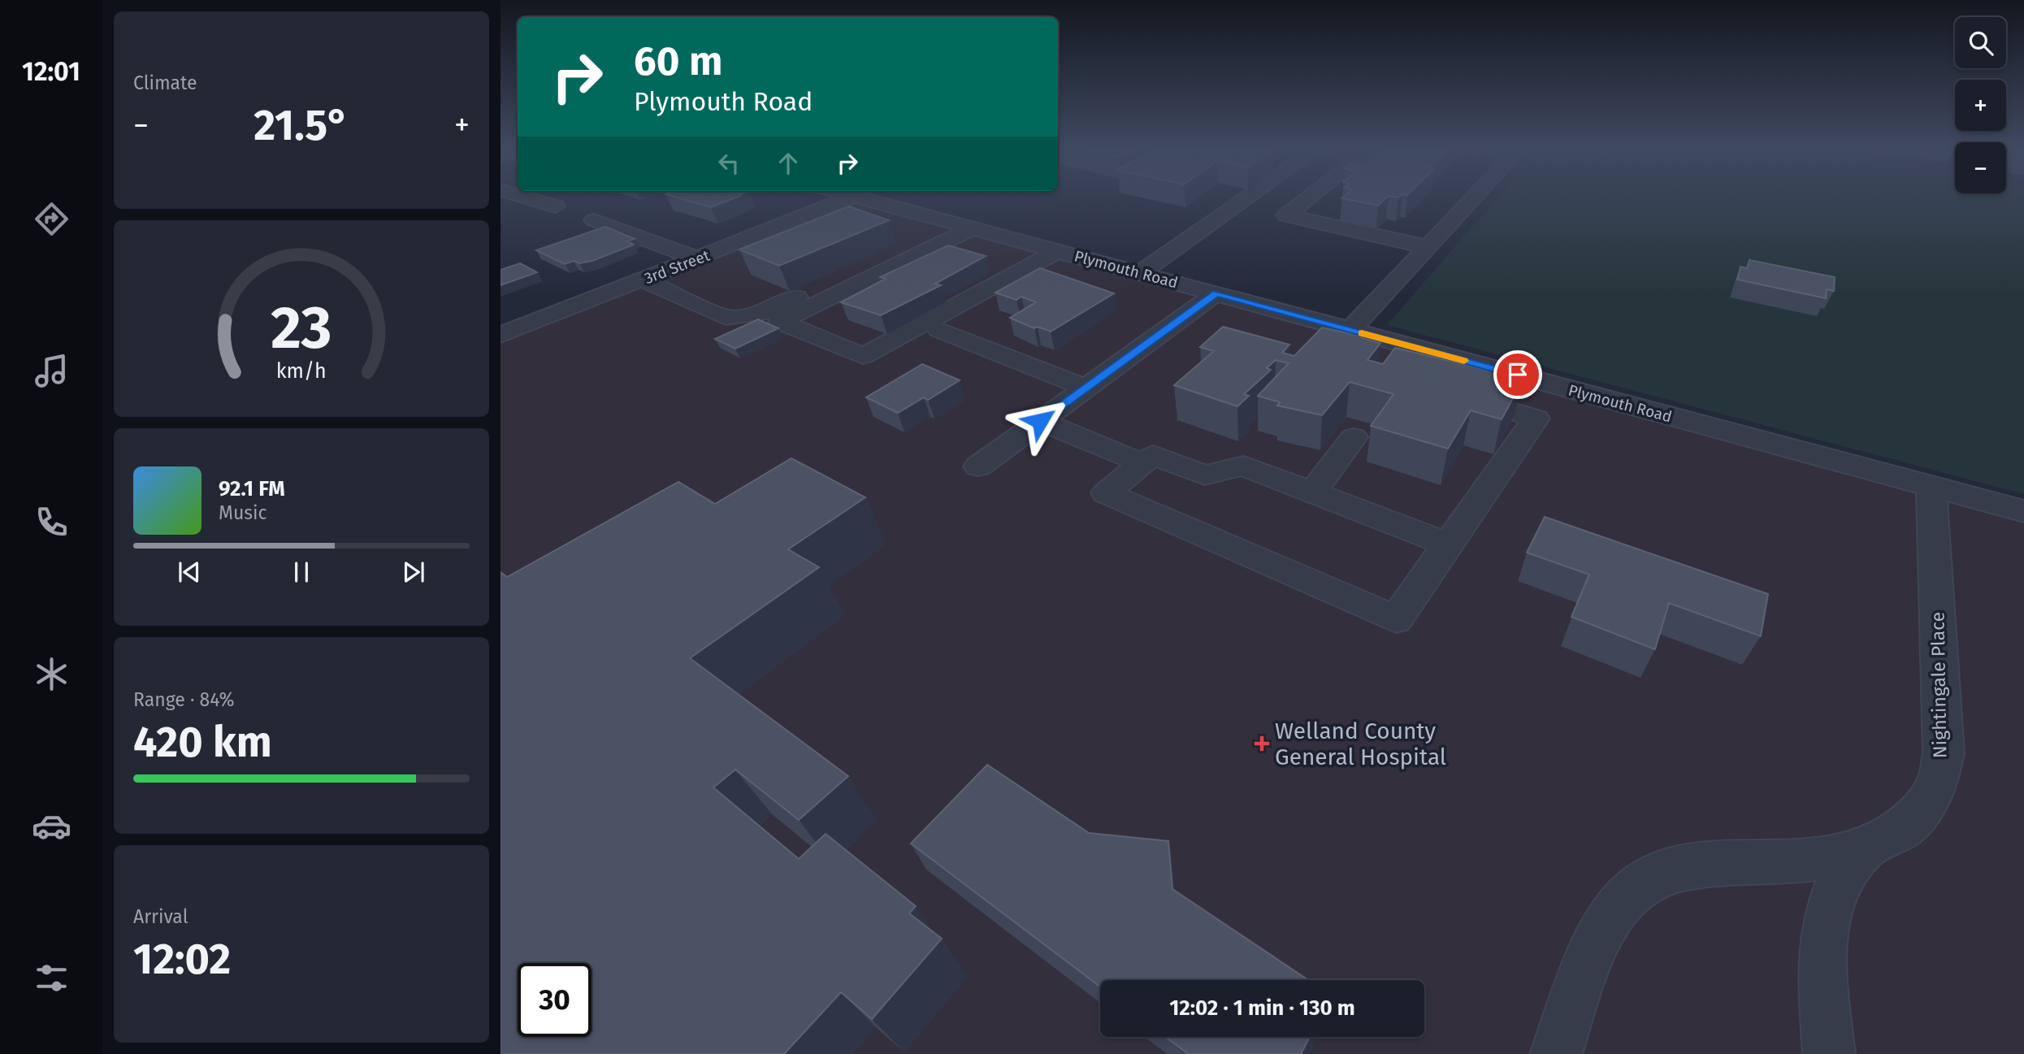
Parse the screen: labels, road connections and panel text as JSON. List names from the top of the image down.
{
  "streets": {
    "street": ["3rd Street", "Plymouth Road", "Nightingale Place"]
  },
  "crossings": [
    ["Plymouth Road", "Nightingale Place"]
  ],
  "places": {
    "health": ["Welland County General Hospital"]
  },
  "page": {
    "tabs": "12:01",
    "tile": [
      "Climate",
      ["Range · 84%", "420 km"],
      ["Arrival", "12:02"]
    ],
    "map_buttons": ["+", "−"],
    "turn": ["60 m", "Plymouth Road"],
    "heat": ["−", "21.5°", "+"],
    "song": ["92.1 FM", "Music"],
    "limit": "30",
    "trip": "12:02 · 1 min · 130 m",
    "gauge": ["23", "km/h"]
  }
}
